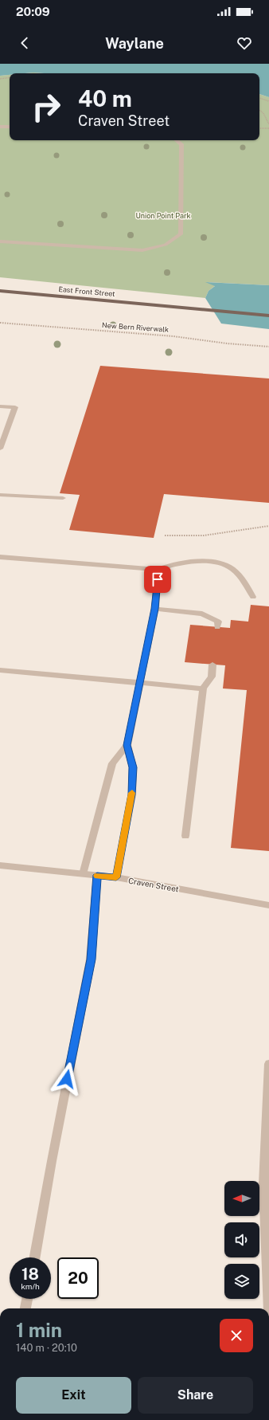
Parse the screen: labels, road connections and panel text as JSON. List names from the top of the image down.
{
  "streets": {
    "main road": ["East Front Street"],
    "street": ["Craven Street"],
    "path": ["New Bern Riverwalk"]
  },
  "parks": ["Union Point Park"],
  "north": "left",
  "page": {
    "status": "20:09",
    "header": "Waylane",
    "turn": ["40 m", "Craven Street"],
    "speed": "18 km/h",
    "limit": "20",
    "heading": ["1 min", "140 m · 20:10"],
    "buttons": ["Exit", "Share"]
  }
}
